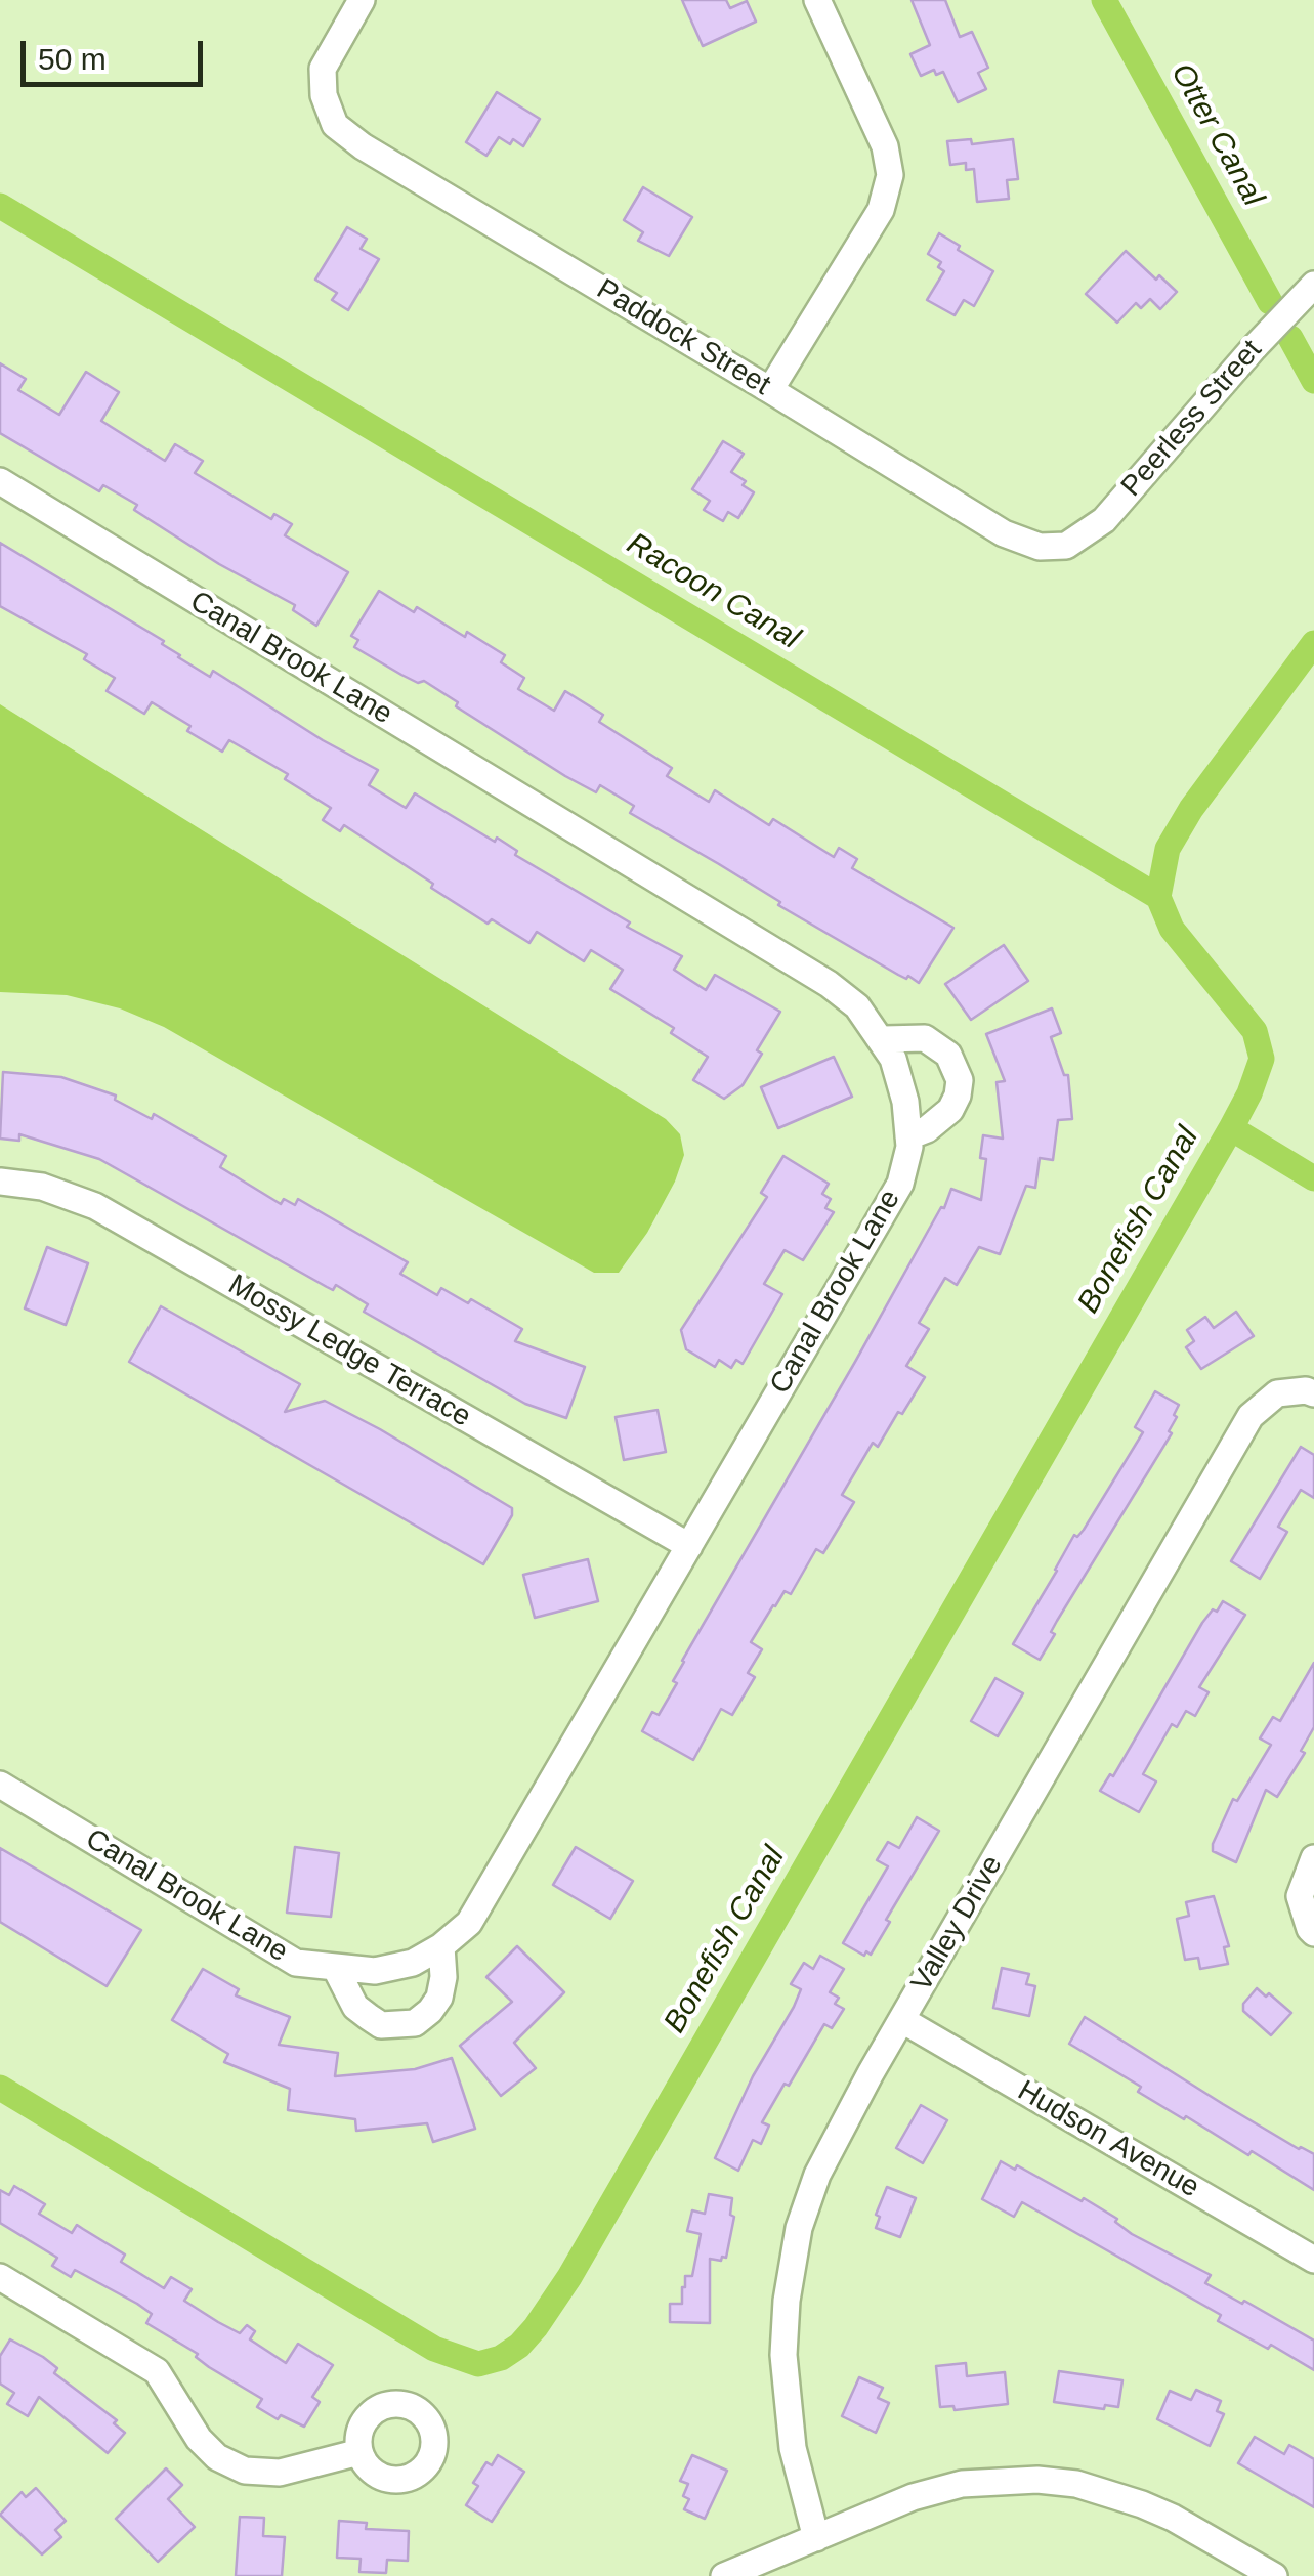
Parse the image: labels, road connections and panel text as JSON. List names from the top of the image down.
{
  "streets": {
    "street": [
      "Paddock Street",
      "Peerless Street",
      "Canal Brook Lane",
      "Mossy Ledge Terrace",
      "Valley Drive",
      "Hudson Avenue"
    ]
  },
  "crossings": [
    ["Paddock Street", "Peerless Street"],
    ["Canal Brook Lane", "Mossy Ledge Terrace"],
    ["Valley Drive", "Hudson Avenue"]
  ],
  "water": ["Otter Canal", "Racoon Canal", "Bonefish Canal"],
  "scale_bar": "50 m"
}
